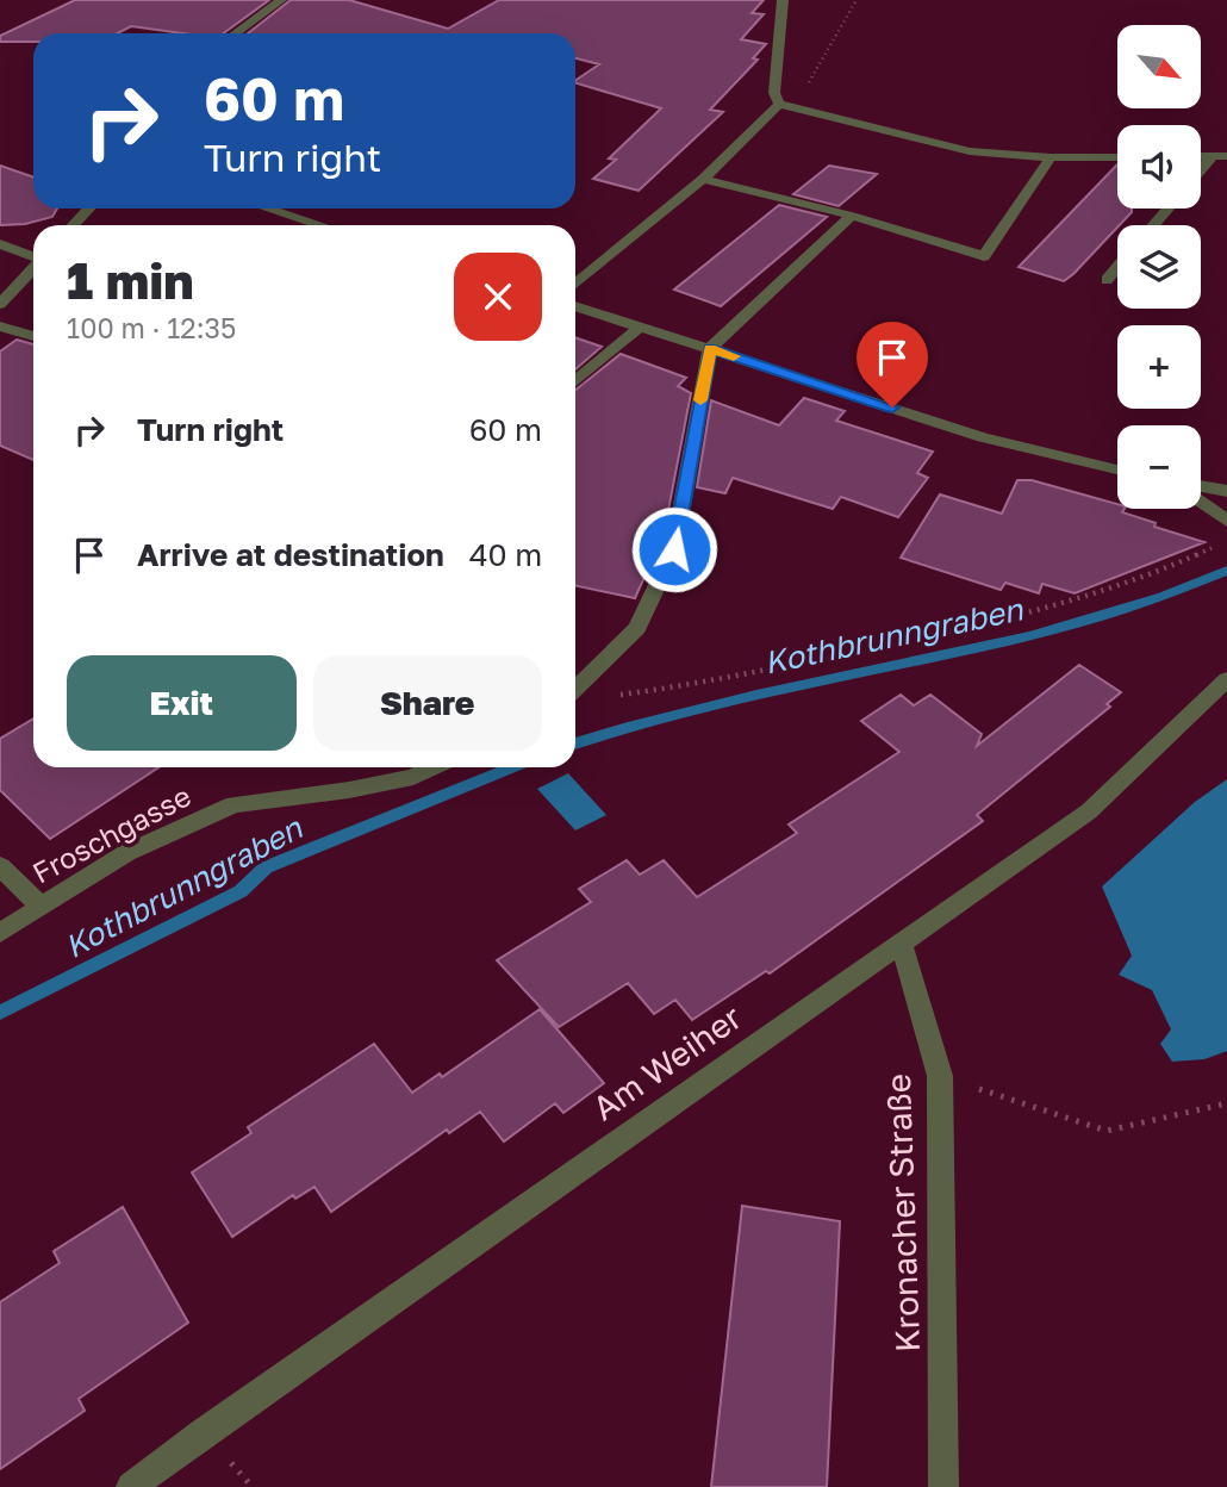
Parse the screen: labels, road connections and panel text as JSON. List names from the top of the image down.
{
  "streets": {
    "street": ["Froschgasse", "Am Weiher", "Kronacher Straße"]
  },
  "crossings": [
    ["Am Weiher", "Kronacher Straße"]
  ],
  "water": ["Kothbrunngraben"],
  "north": "bottom right",
  "page": {
    "map_buttons": ["+", "−"],
    "turn": ["60 m", "Turn right"],
    "heading": ["1 min", "100 m · 12:35"],
    "list": [
      {
        "name": "Turn right",
        "value": "60 m"
      },
      {
        "name": "Arrive at destination",
        "value": "40 m"
      }
    ],
    "buttons": ["Exit", "Share"]
  }
}
